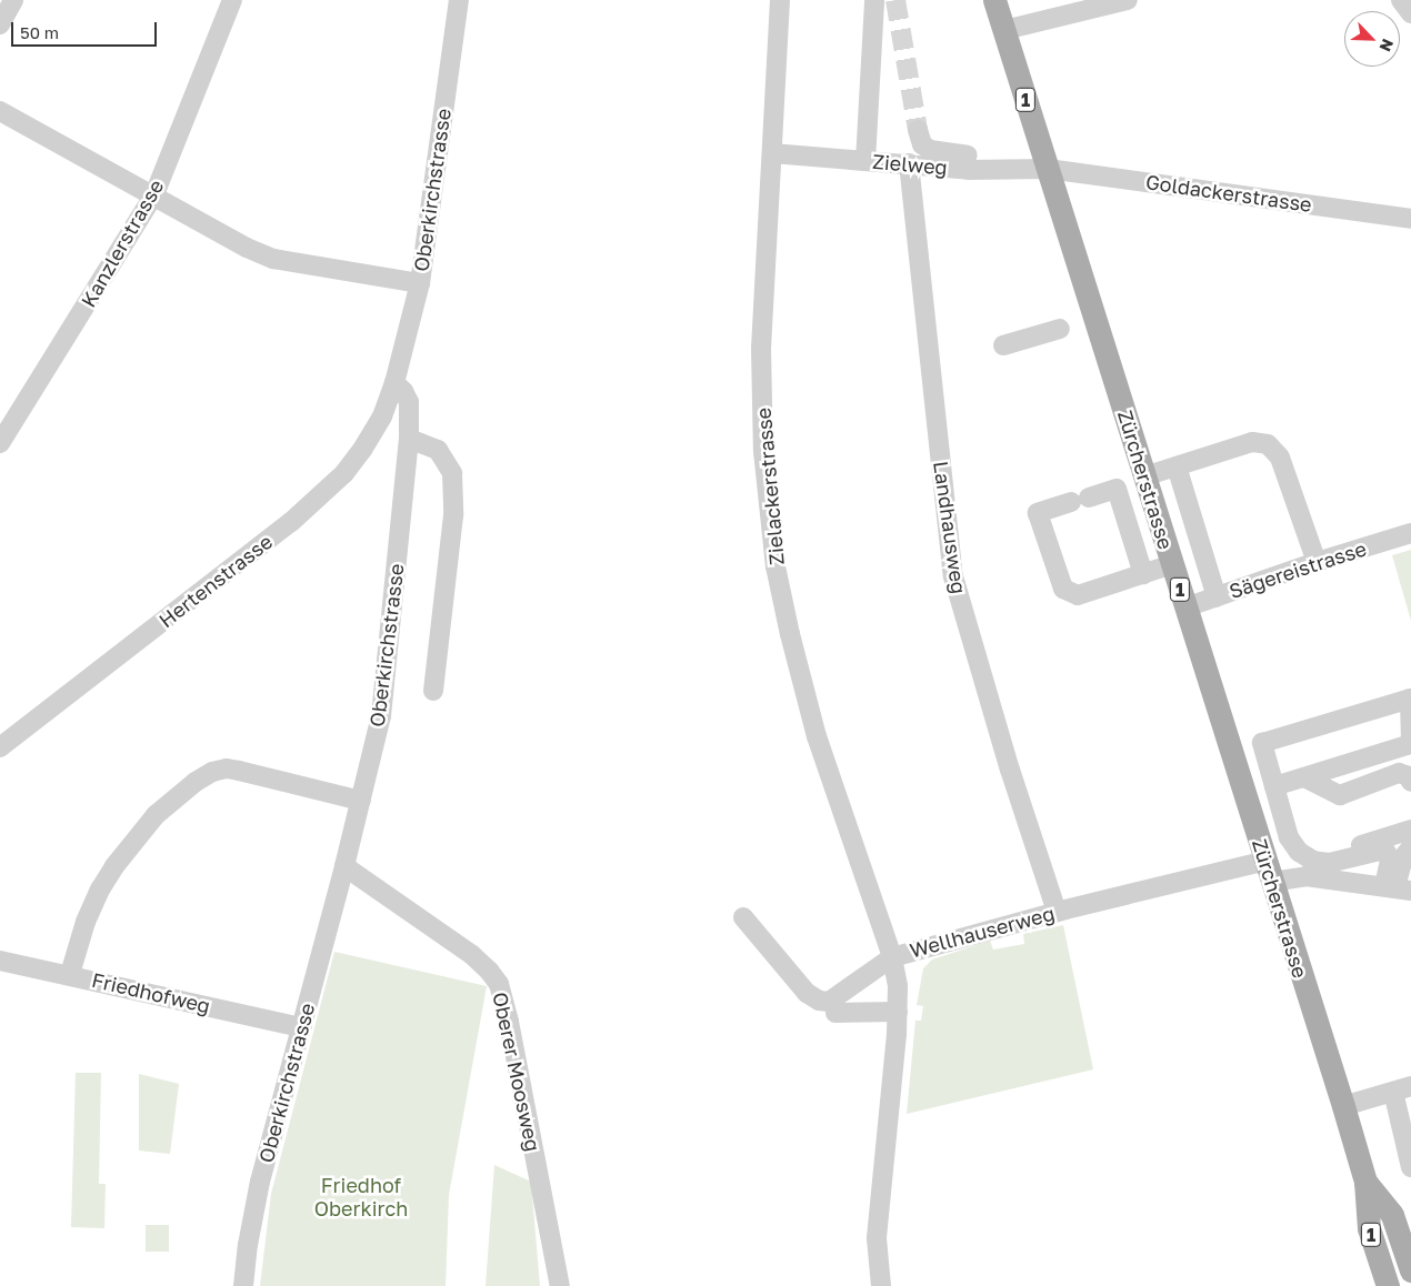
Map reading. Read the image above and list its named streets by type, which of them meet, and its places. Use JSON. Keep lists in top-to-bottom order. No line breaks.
{"streets":{"main road":["1","Zürcherstrasse"],"street":["Zielweg","Oberkirchstrasse","Goldackerstrasse","Kanzlerstrasse","Zielackerstrasse","Landhausweg","Sägereistrasse","Hertenstrasse","Wellhauserweg","Friedhofweg","Oberer Moosweg"]},"crossings":[["Zielweg","Goldackerstrasse"],["Zielweg","Zürcherstrasse"],["Zielweg","Zielackerstrasse"],["Zielweg","Landhausweg"],["Oberkirchstrasse","Hertenstrasse"],["Oberkirchstrasse","Friedhofweg"],["Oberkirchstrasse","Oberer Moosweg"],["Goldackerstrasse","Zürcherstrasse"],["Zürcherstrasse","Sägereistrasse"],["Zürcherstrasse","Wellhauserweg"],["Zielackerstrasse","Wellhauserweg"],["Landhausweg","Wellhauserweg"]],"parks":["Friedhof Oberkirch"],"scale_bar":"50 m","north":"bottom right"}
